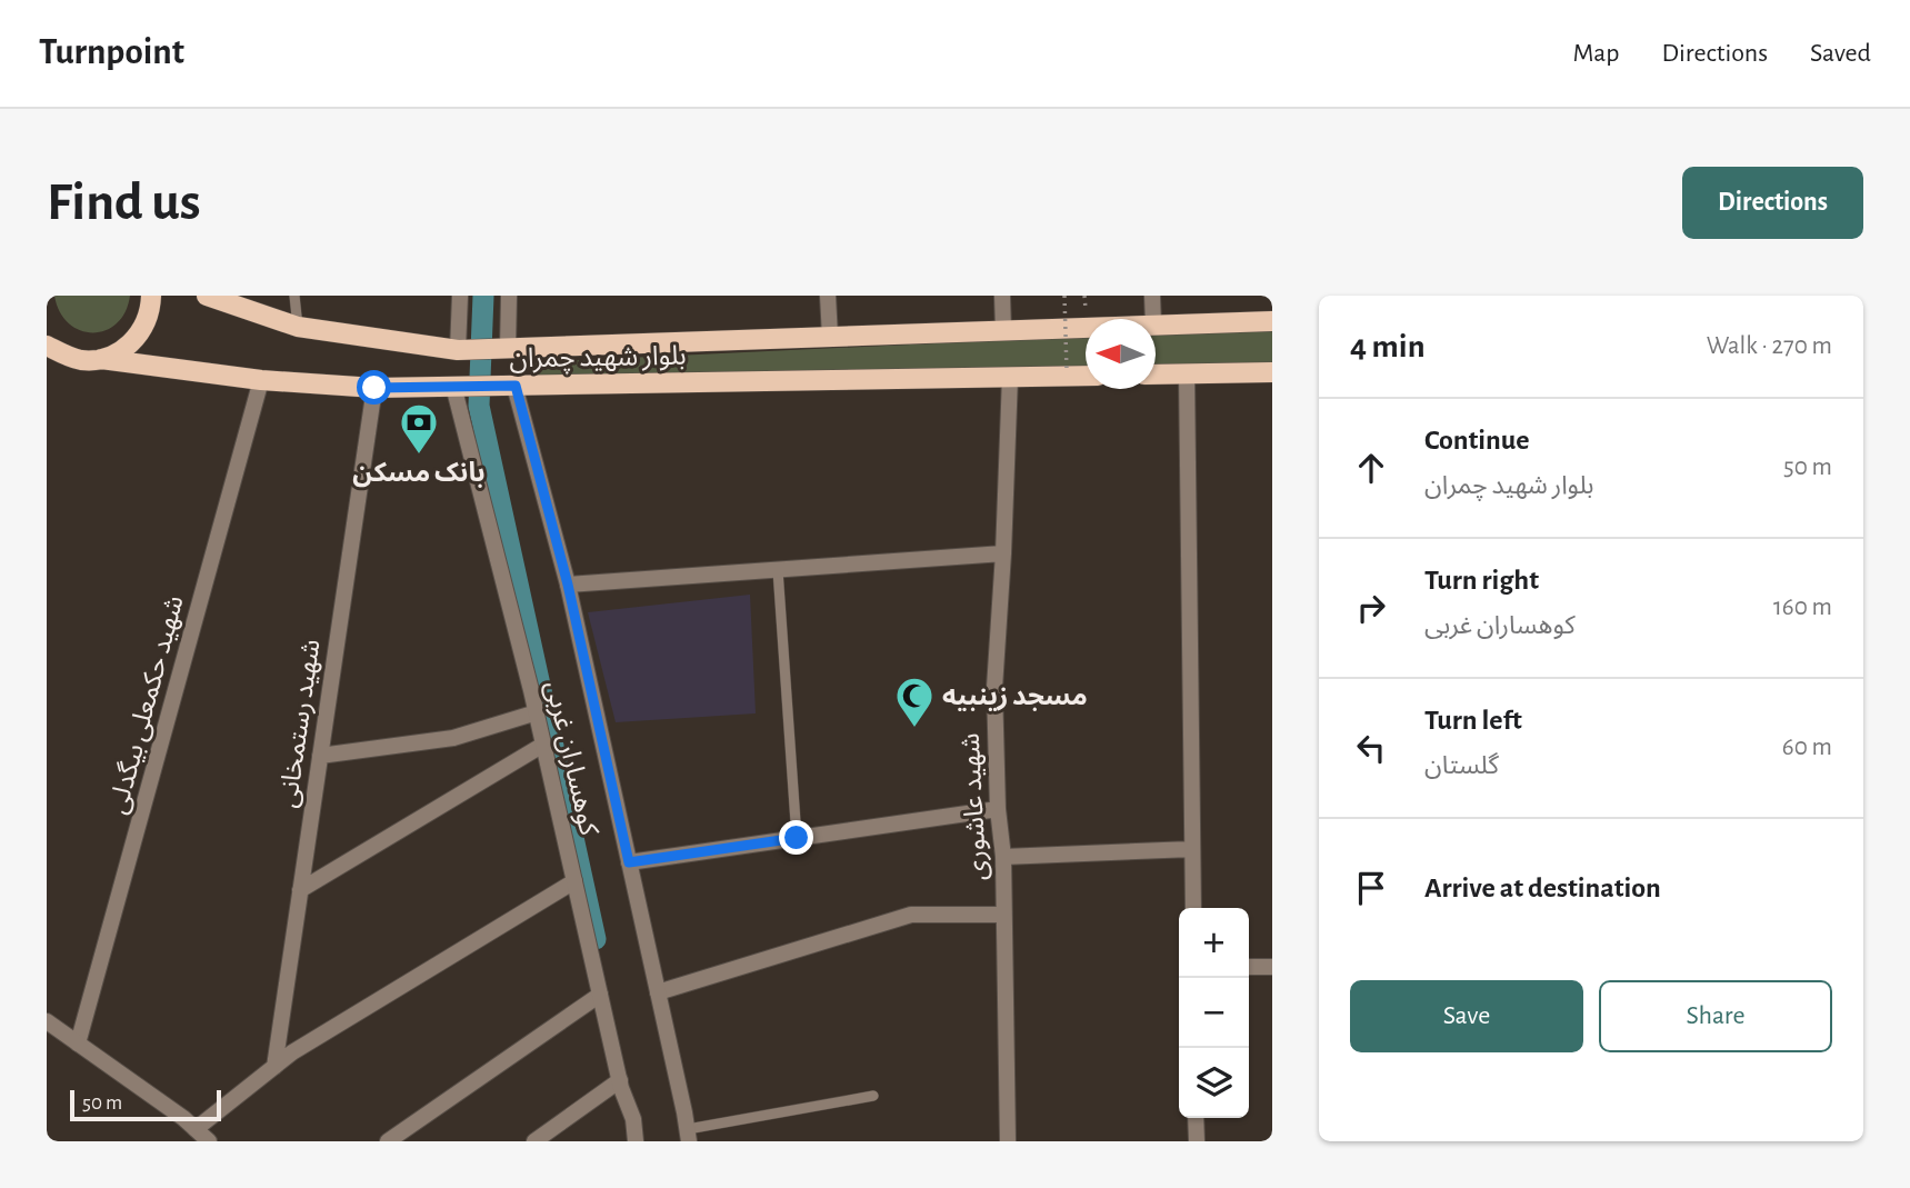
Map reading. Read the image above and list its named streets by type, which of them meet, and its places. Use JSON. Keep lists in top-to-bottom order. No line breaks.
{"streets":{"main road":["بلوار شهید چمران"],"street":["شهید حکمعلی بیگدلی","شهید رستمخانی","کوهساران غربی","شهید عاشوری"]},"crossings":[["بلوار شهید چمران","شهید حکمعلی بیگدلی"],["بلوار شهید چمران","شهید رستمخانی"],["بلوار شهید چمران","کوهساران غربی"],["بلوار شهید چمران","شهید عاشوری"]],"places":{"bank":["بانک مسکن"],"mosque":["مسجد زینبیه"]},"scale_bar":"50 m","north":"left","page":{"header":"Turnpoint","nav":["Map","Directions","Saved"],"buttons":["Directions",["Save","Share"]],"title":"Find us","heading":["4 min","Walk · 270 m"],"list":[["Continue","بلوار شهید چمران","50 m"],["Turn right","کوهساران غربی","160 m"],["Turn left","گلستان","60 m"],"Arrive at destination"],"map_buttons":["+","−"],"scale":"50 m"}}
